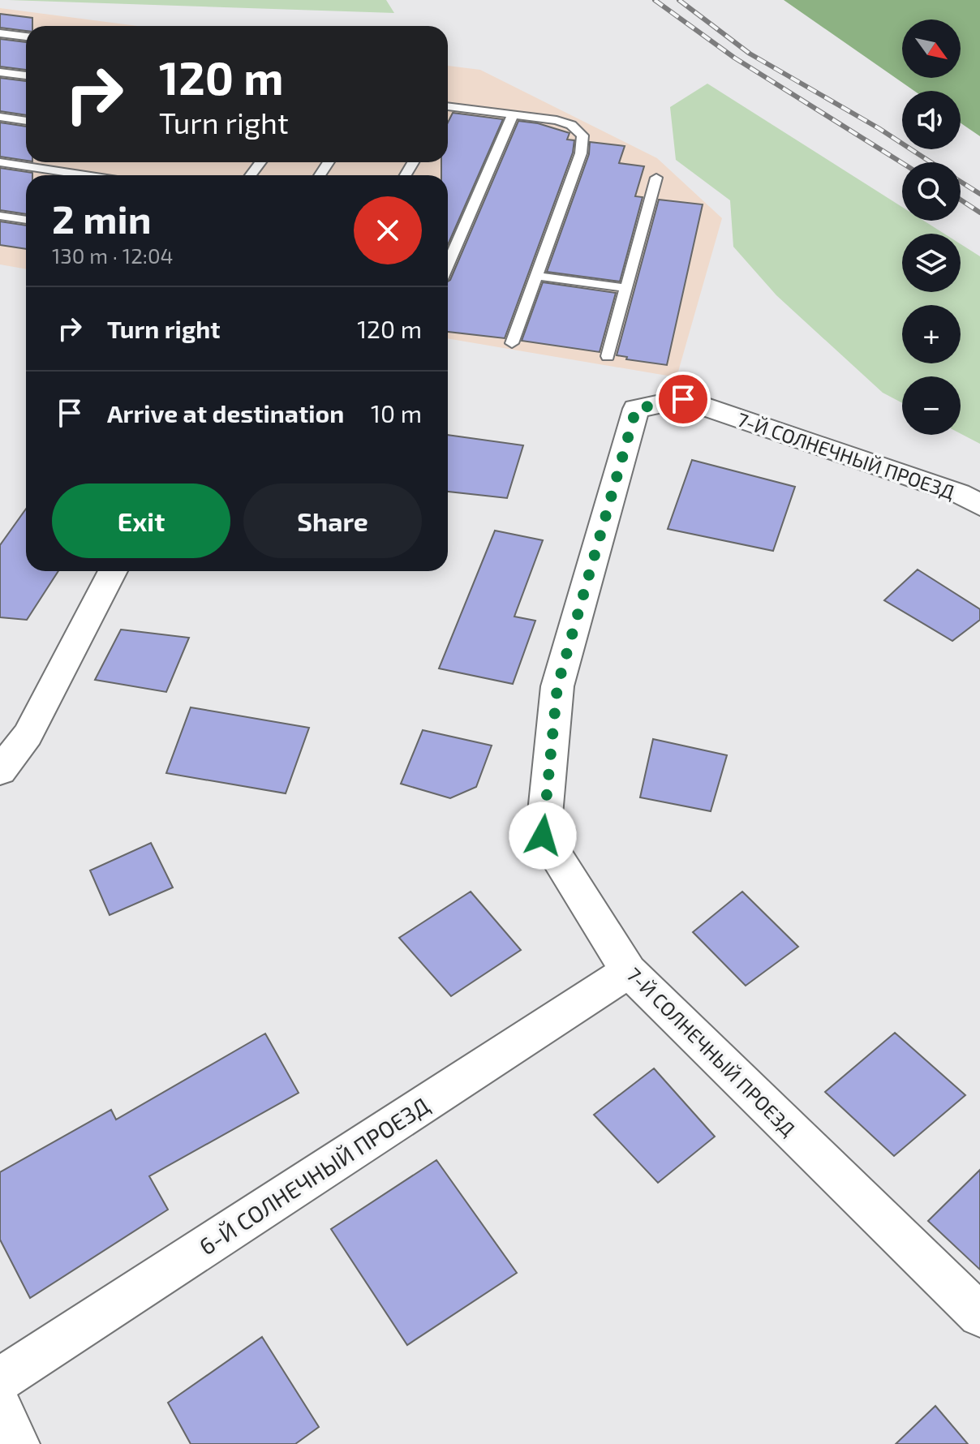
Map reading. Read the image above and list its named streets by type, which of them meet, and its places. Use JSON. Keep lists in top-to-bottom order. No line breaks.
{"streets":{"street":["7-Й СОЛНЕЧНЫЙ ПРОЕЗД","6-Й СОЛНЕЧНЫЙ ПРОЕЗД"]},"crossings":[["7-Й СОЛНЕЧНЫЙ ПРОЕЗД","6-Й СОЛНЕЧНЫЙ ПРОЕЗД"]],"north":"bottom right","page":{"map_buttons":["+","−"],"turn":["120 m","Turn right"],"heading":["2 min","130 m · 12:04"],"list":[{"name":"Turn right","value":"120 m"},{"name":"Arrive at destination","value":"10 m"}],"buttons":["Exit","Share"]}}
